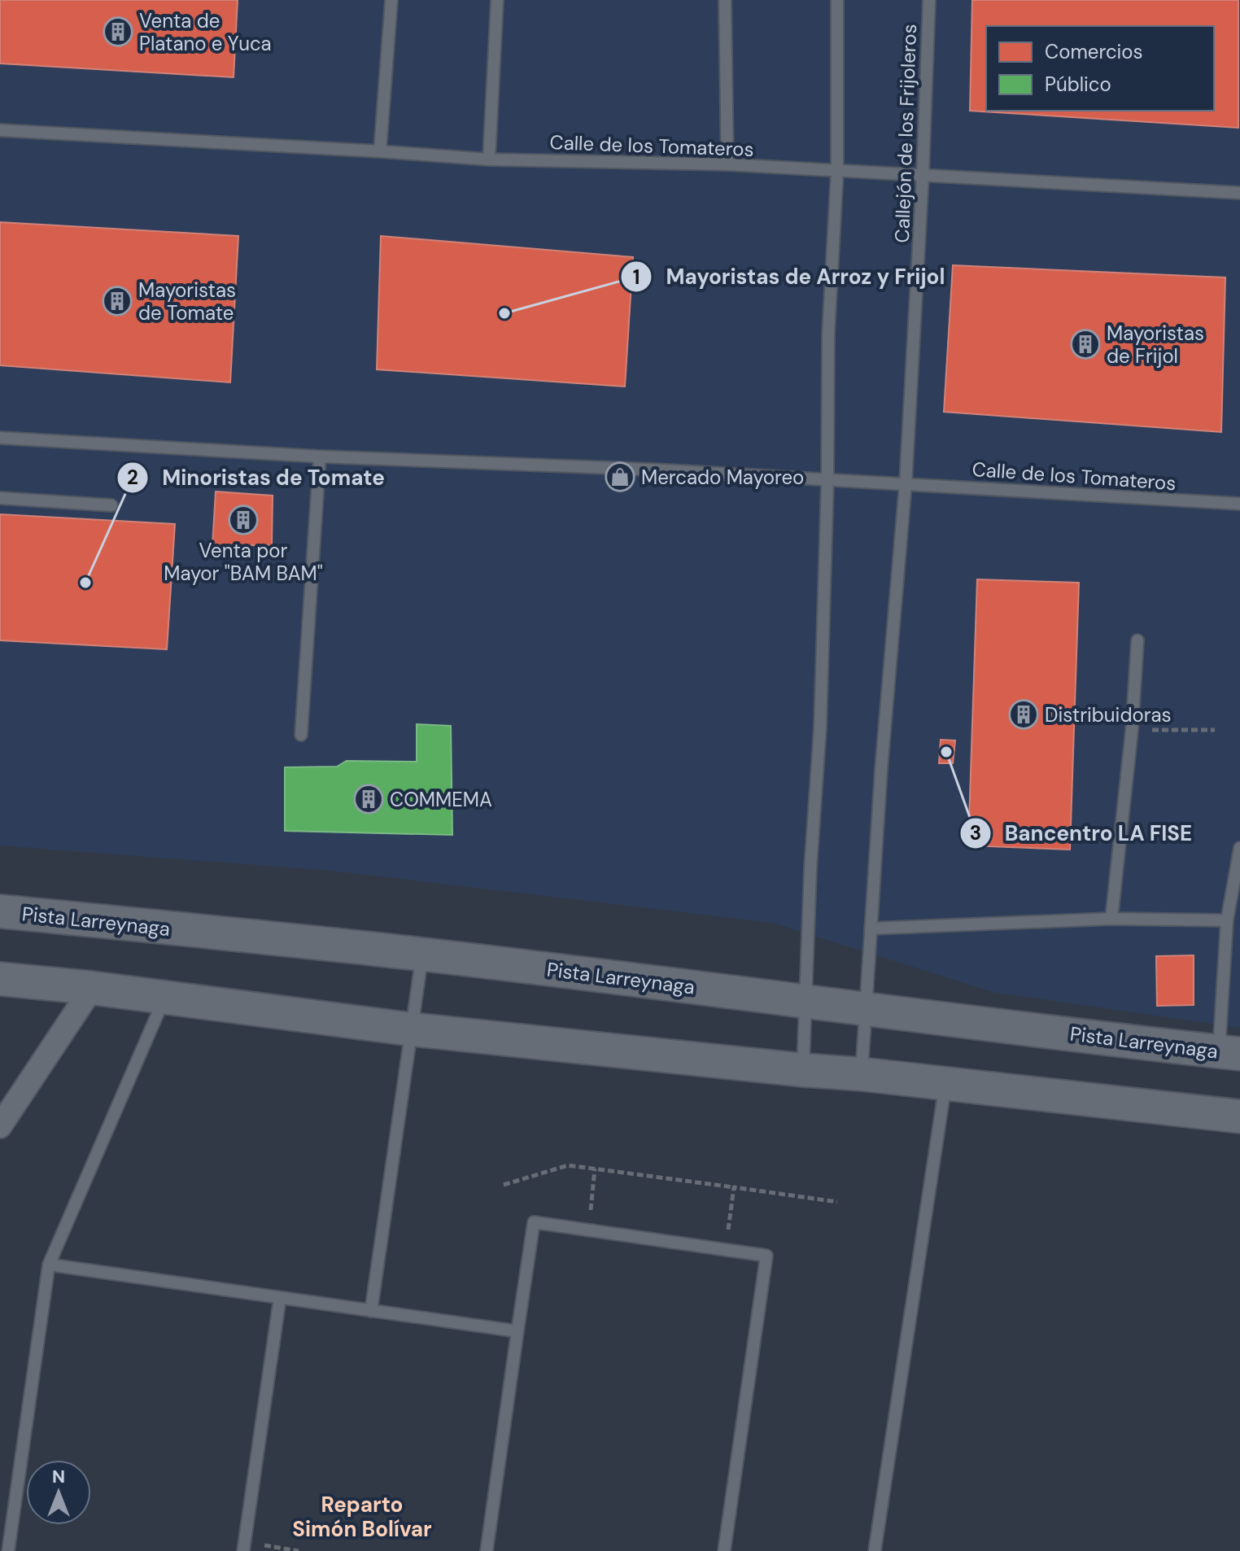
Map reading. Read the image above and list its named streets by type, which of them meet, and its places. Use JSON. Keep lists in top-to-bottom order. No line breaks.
{"streets":{"main road":["Pista Larreynaga"],"lane":["Callejón de los Frijoleros","Calle de los Tomateros"]},"crossings":[["Callejón de los Frijoleros","Calle de los Tomateros"],["Callejón de los Frijoleros","Pista Larreynaga"]],"districts":["Reparto Simón Bolívar"],"places":{"building":["Venta de Platano e Yuca","Mayoristas de Tomate","Mayoristas de Frijol","Venta por Mayor \"BAM BAM\"","Distribuidoras","COMMEMA"],"other":["Mayoristas de Arroz y Frijol","Minoristas de Tomate","Bancentro LA FISE"],"shop":["Mercado Mayoreo"]},"legend":["Comercios","Público"],"north":"top"}
